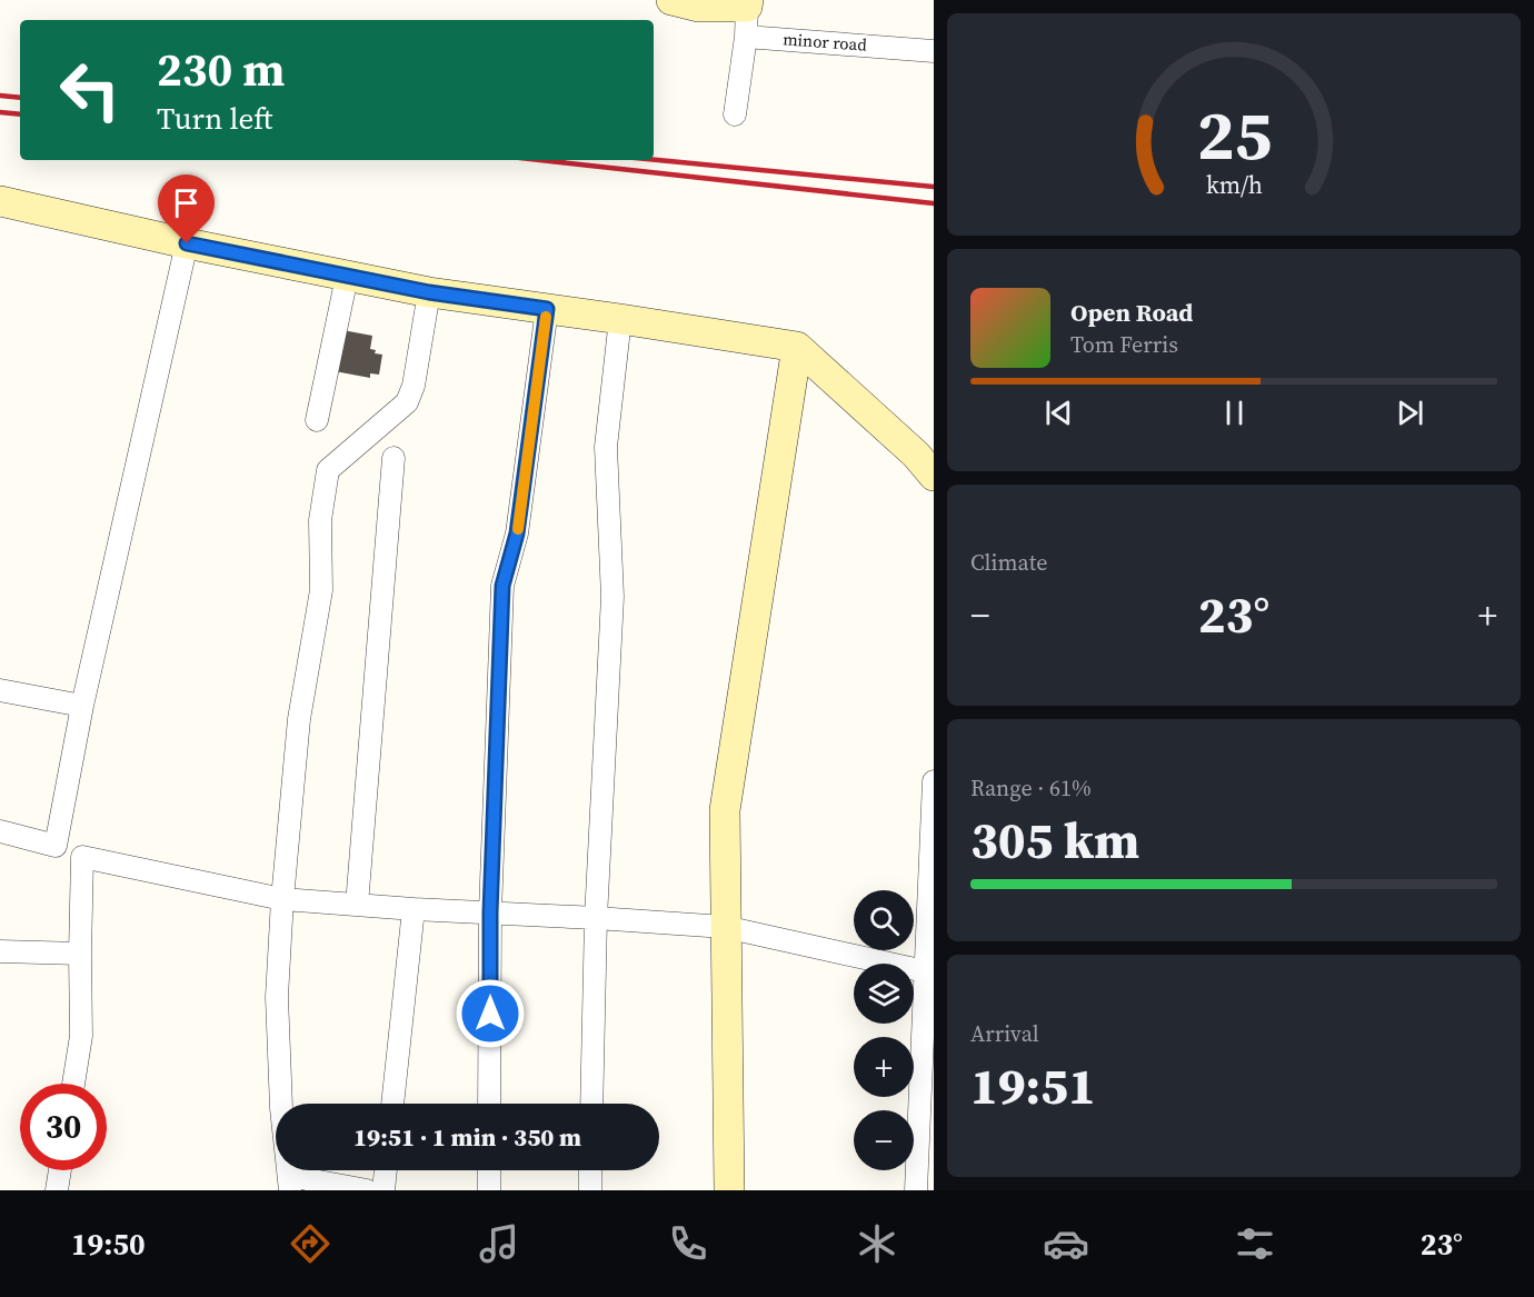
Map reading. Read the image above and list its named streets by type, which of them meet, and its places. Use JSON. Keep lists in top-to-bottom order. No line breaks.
{"streets":{"street":["minor road"]},"page":{"turn":["230 m","Turn left"],"song":["Open Road","Tom Ferris"],"tile":["Climate",["Range · 61%","305 km"],["Arrival","19:51"]],"heat":["−","23°","+"],"map_buttons":["+","−"],"limit":"30","trip":"19:51 · 1 min · 350 m","tabs":["19:50","23°"],"gauge":["25","km/h"]}}
